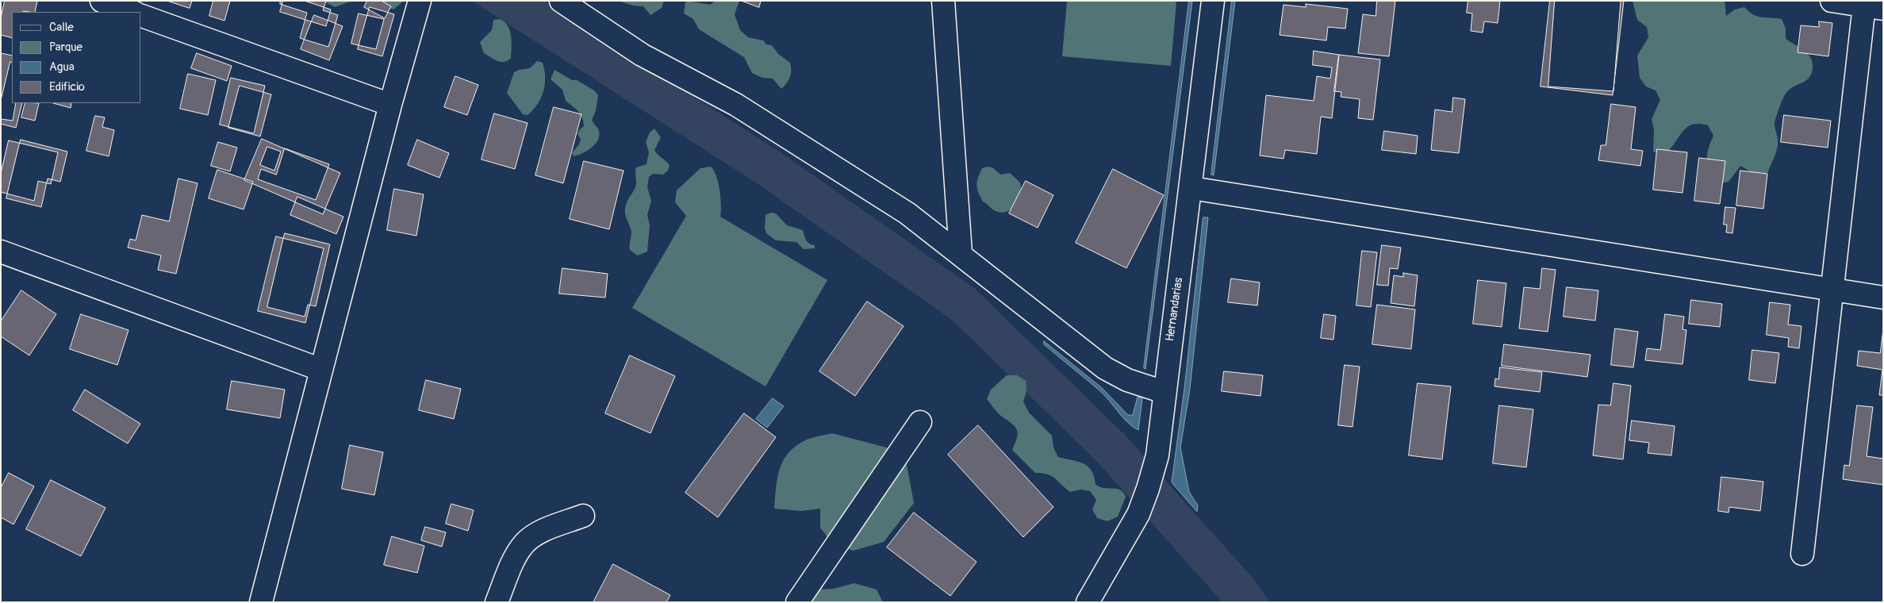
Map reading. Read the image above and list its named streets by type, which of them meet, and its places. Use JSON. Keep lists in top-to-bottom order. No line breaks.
{"streets":{"street":["Hernandarias"]},"legend":["Calle","Parque","Agua","Edificio"]}
